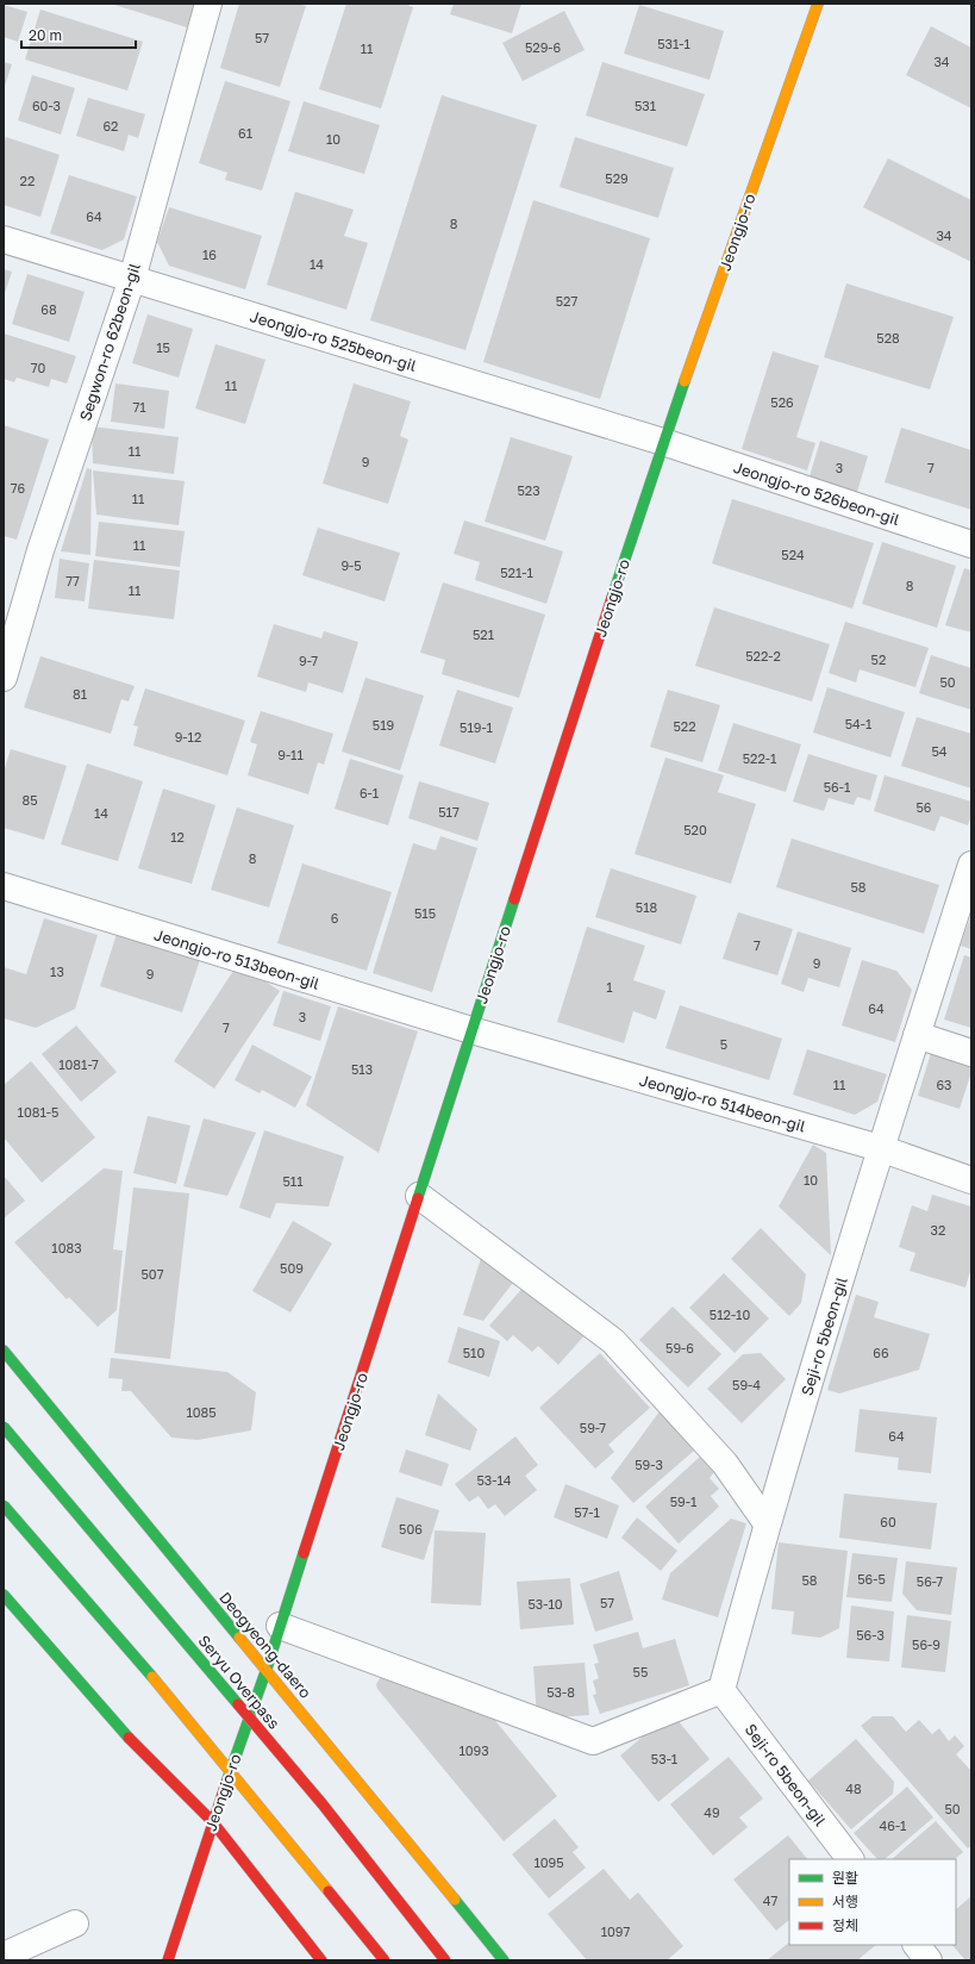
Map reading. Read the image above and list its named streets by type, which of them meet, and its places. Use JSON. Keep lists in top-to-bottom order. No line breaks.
{"streets":{"main road":["Jeongjo-ro","Deogyeong-daero","Seryu Overpass"],"street":["Jeongjo-ro 525beon-gil","Segwon-ro 62beon-gil","Jeongjo-ro 526beon-gil","Jeongjo-ro 513beon-gil","Jeongjo-ro 514beon-gil","Seji-ro 5beon-gil"]},"crossings":[["Jeongjo-ro","Jeongjo-ro 525beon-gil"],["Jeongjo-ro","Jeongjo-ro 526beon-gil"],["Jeongjo-ro","Jeongjo-ro 513beon-gil"],["Jeongjo-ro","Jeongjo-ro 514beon-gil"],["Jeongjo-ro","Deogyeong-daero"],["Jeongjo-ro 525beon-gil","Segwon-ro 62beon-gil"],["Jeongjo-ro 525beon-gil","Jeongjo-ro 526beon-gil"],["Jeongjo-ro 513beon-gil","Jeongjo-ro 514beon-gil"],["Jeongjo-ro 514beon-gil","Seji-ro 5beon-gil"]],"house_numbers":["57","531-1","529-6","11","34","60-3","531","62","61","10","529","22","64","8","34","16","14","527","68","528","15","70","11","526","71","11","9","3","7","76","523","11","11","524","9-5","521-1","77","8","11","521","522-2","52","9-7","50","81","54-1","519","522","519-1","9-12","54","9-11","522-1","56-1","6-1","85","56","517","14","520","12","8","58","518","515","6","7","9","13","9","1","64","3","7","5","1081-7","513","11","63","1081-5","10","511","32","1083","509","507","512-10","59-6","510","66","59-4","1085","59-7","64","59-3","53-14","59-1","57-1","60","506","56-5","58","56-7","57","53-10","56-3","56-9","55","53-8","1093","53-1","48","50","49","46-1","1095","47","1097"],"legend":["원활","서행","정체"],"scale_bar":"20 m"}
